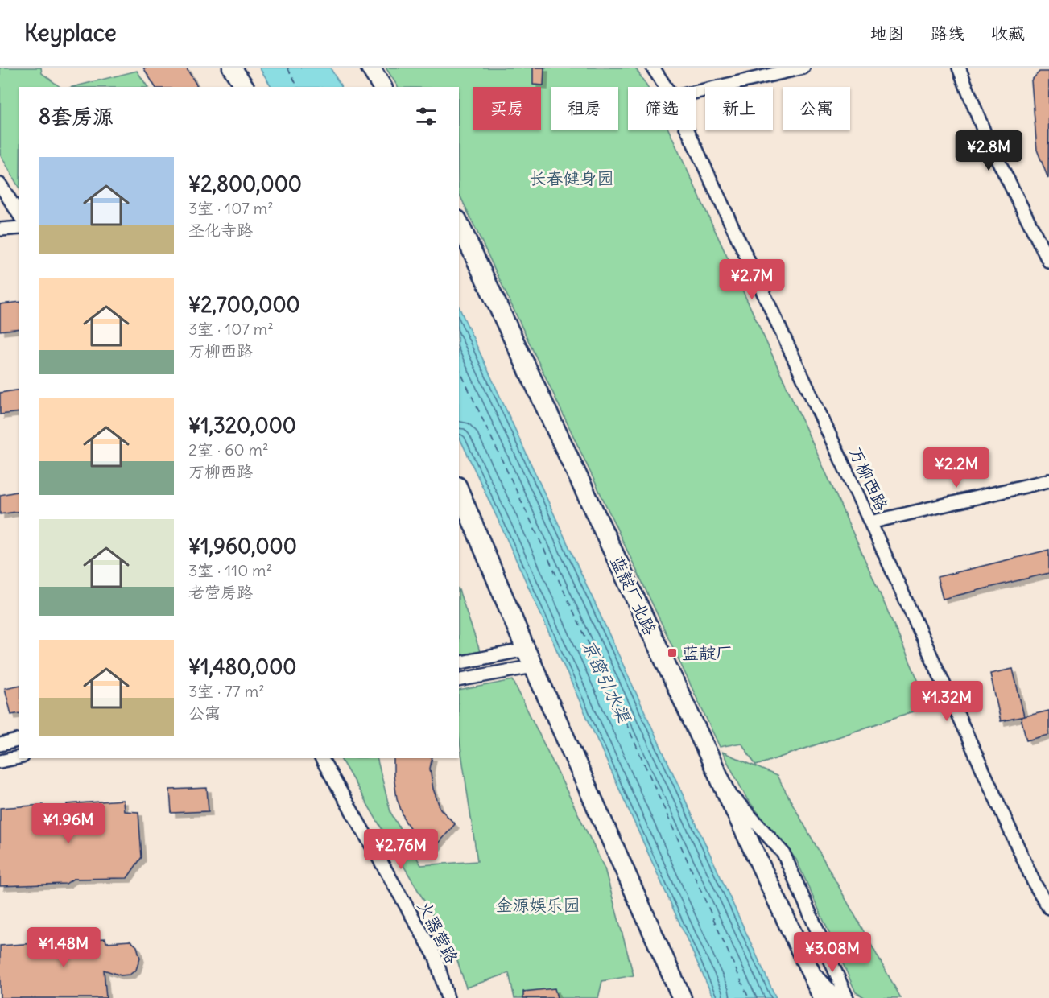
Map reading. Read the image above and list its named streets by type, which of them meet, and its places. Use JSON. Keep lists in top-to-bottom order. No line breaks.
{"streets":{"highway":["蓝靛厂北路"],"street":["万柳西路","火器营路"]},"water":["京密引水渠"],"parks":["长春健身园","金源娱乐园"],"places":{"transit":["蓝靛厂"]},"page":{"header":"Keyplace","nav":["地图","路线","收藏"],"chip":["买房","租房","筛选","新上","公寓"],"heading":"8套房源","price":["¥2.8M","¥2.7M","¥2.2M","¥1.32M","¥1.96M","¥2.76M","¥1.48M","¥3.08M"],"list":[{"name":"¥2,800,000","note":"3室 · 107 m² · 圣化寺路"},{"name":"¥2,700,000","note":"3室 · 107 m² · 万柳西路"},{"name":"¥1,320,000","note":"2室 · 60 m² · 万柳西路"},{"name":"¥1,960,000","note":"3室 · 110 m² · 老营房路"},{"name":"¥1,480,000","note":"3室 · 77 m² · 公寓"}]}}
